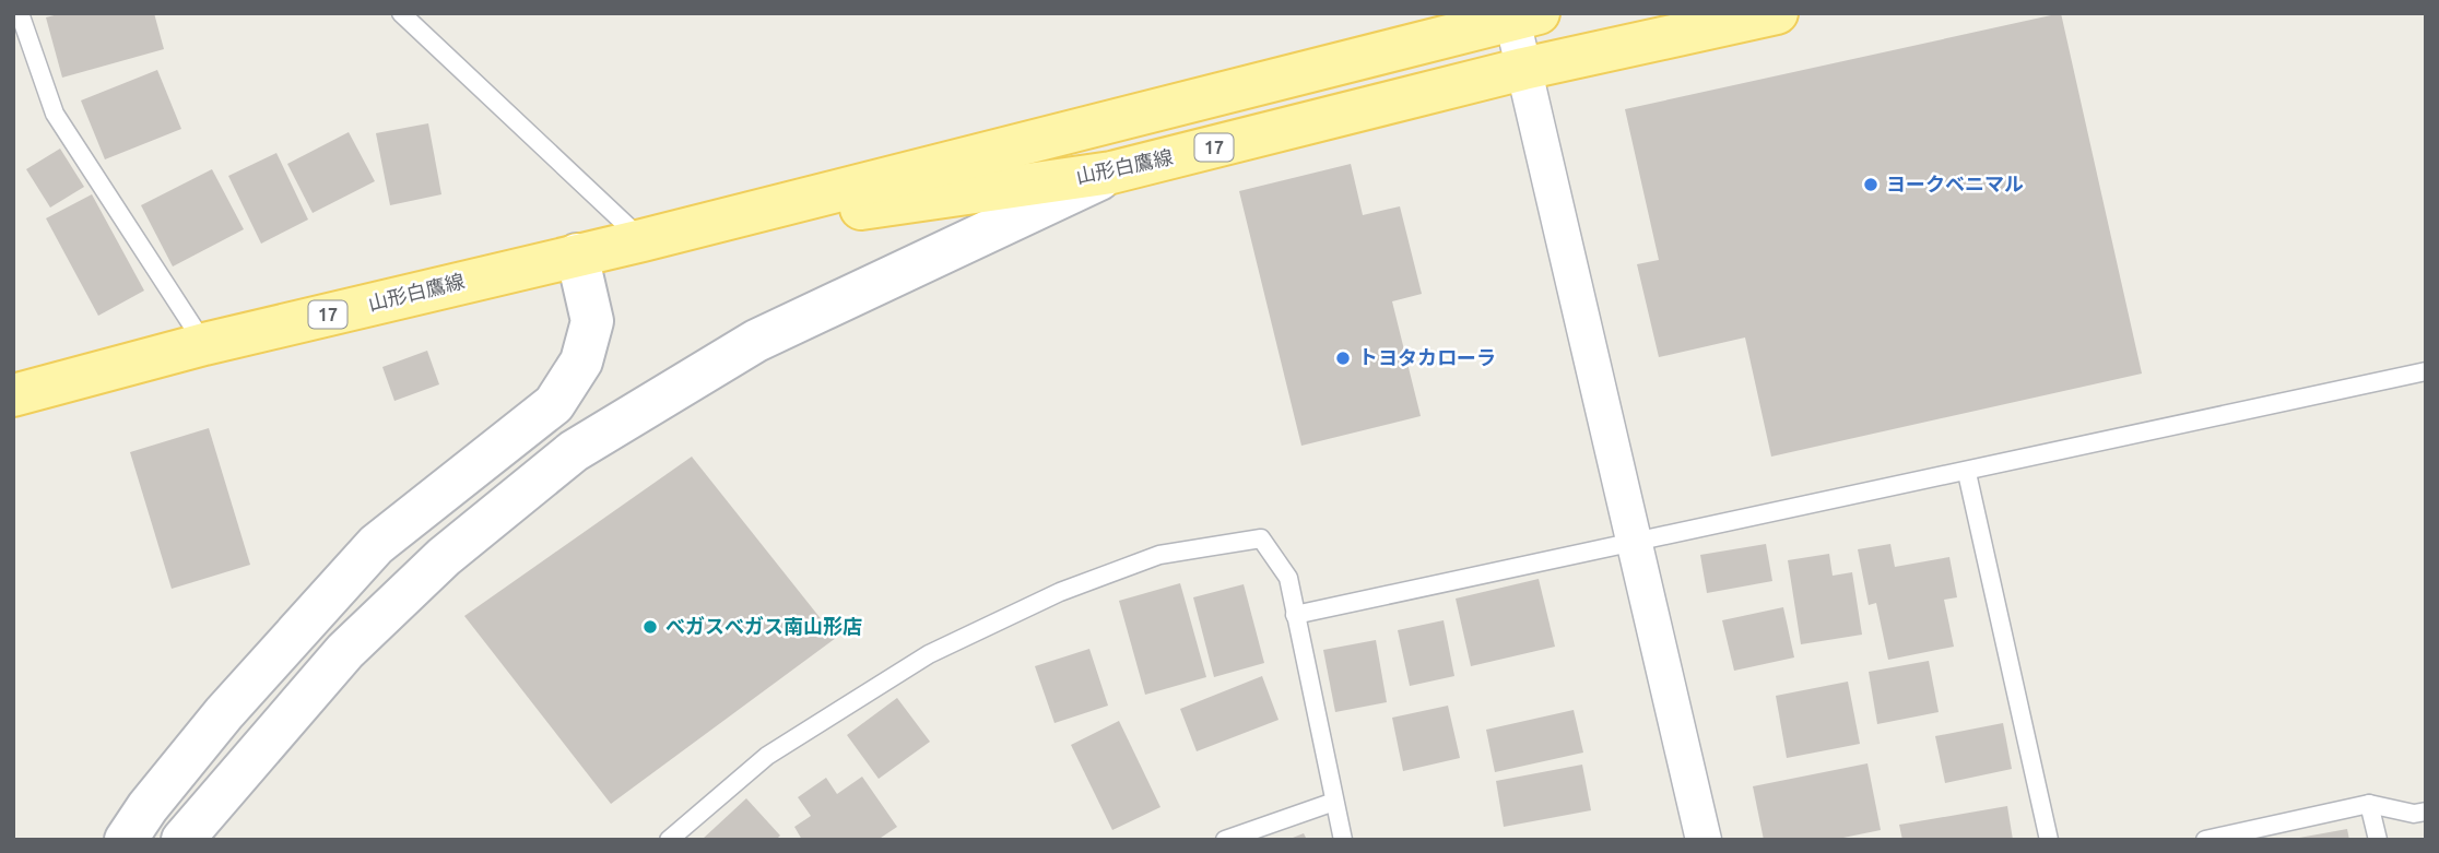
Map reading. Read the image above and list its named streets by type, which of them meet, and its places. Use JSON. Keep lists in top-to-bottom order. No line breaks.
{"streets":{"main road":["17","山形白鷹線"]},"places":["ヨークベニマル","トヨタカローラ","べガスべガス南山形店"]}
